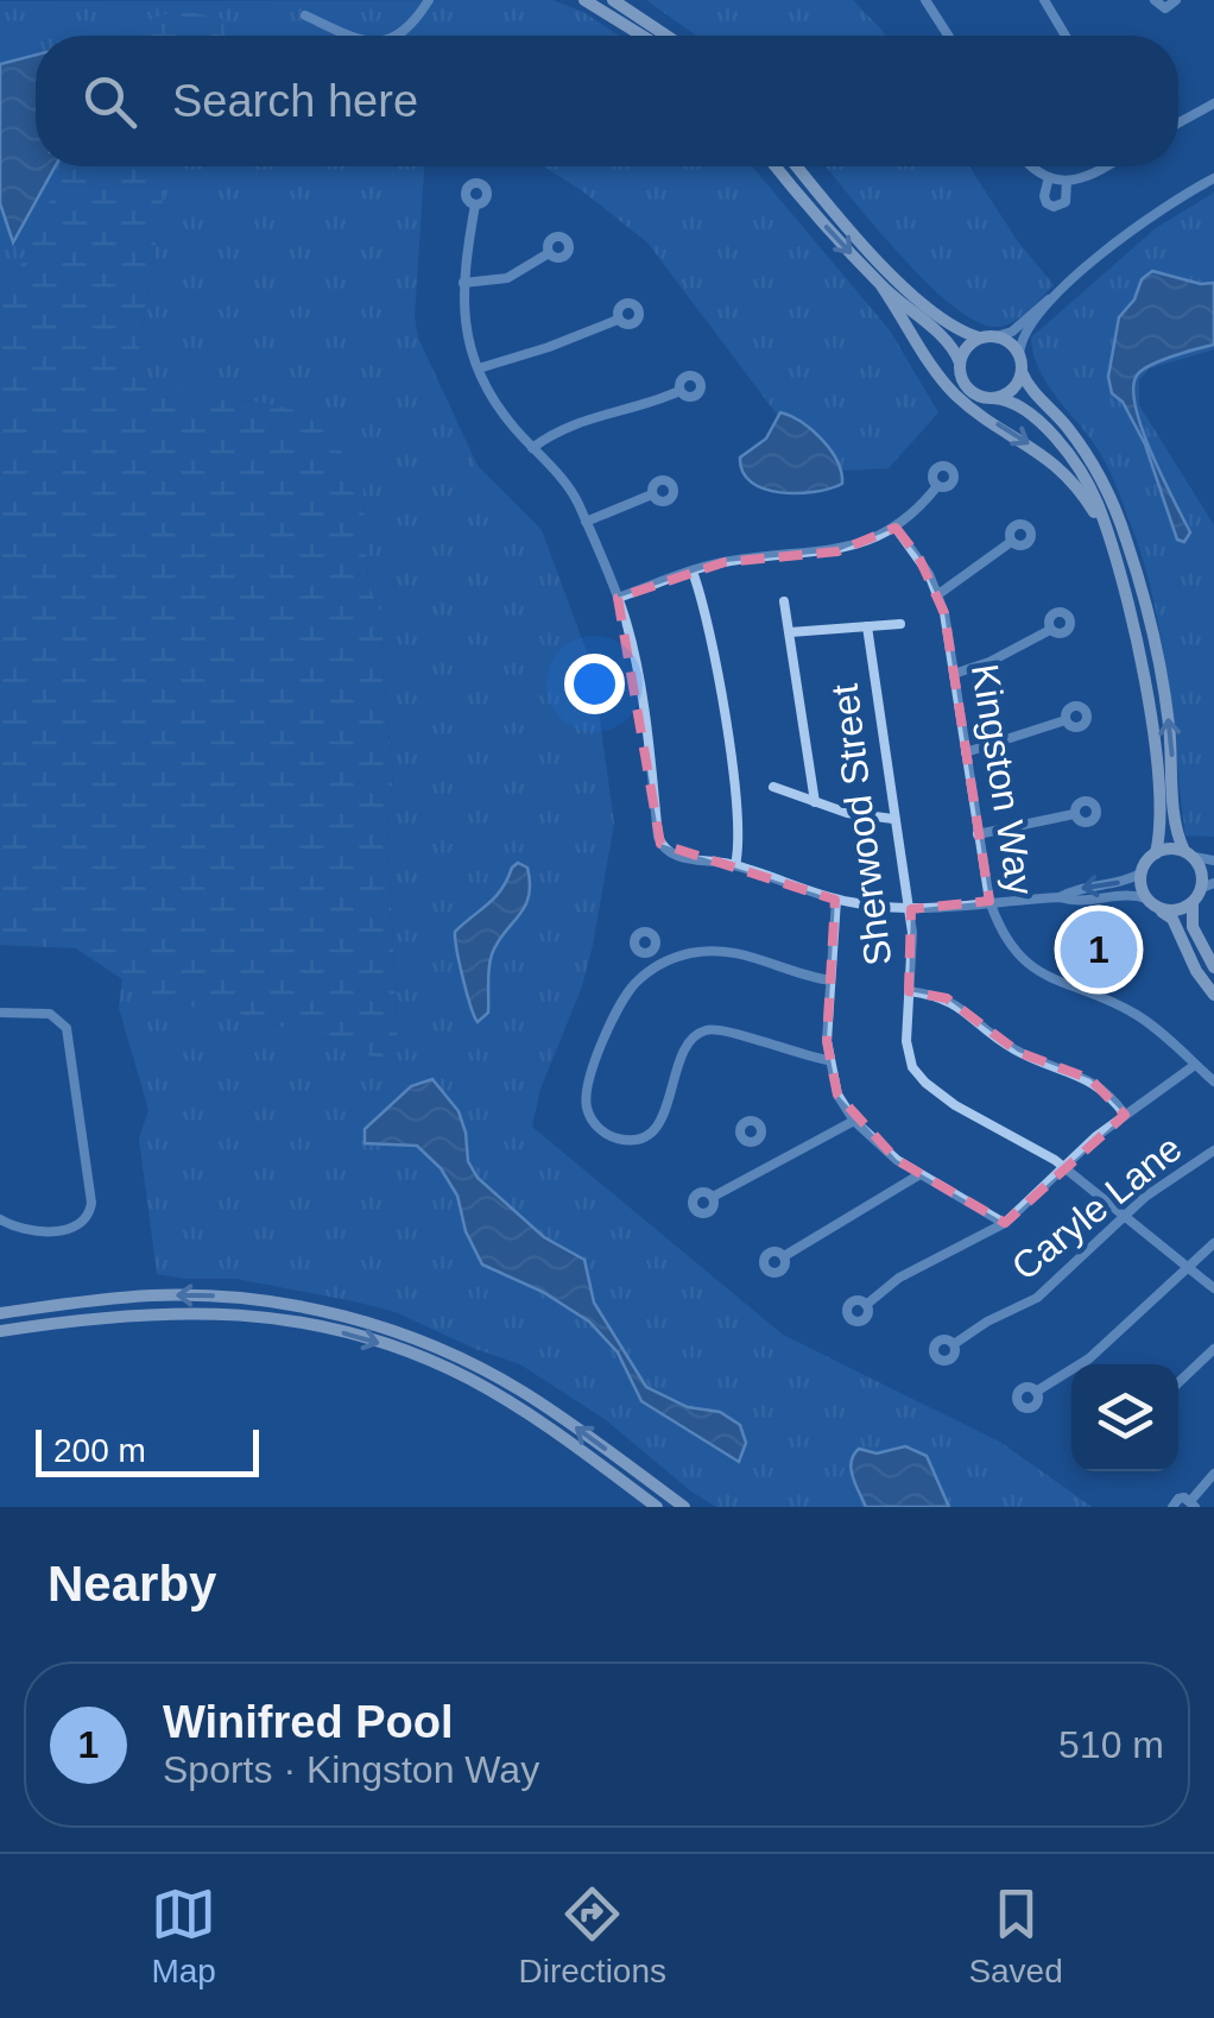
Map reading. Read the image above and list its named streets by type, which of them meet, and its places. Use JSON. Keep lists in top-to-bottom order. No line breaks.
{"streets":{"street":["Kingston Way","Sherwood Street","Caryle Lane"]},"crossings":[["Sherwood Street","Caryle Lane"]],"scale_bar":"200 m","page":{"search":"Search here","pins":"1","scale":"200 m","heading":"Nearby","list":[{"mark":"1","name":"Winifred Pool","note":"Sports · Kingston Way","value":"510 m"}],"nav":["Map","Directions","Saved"]}}
